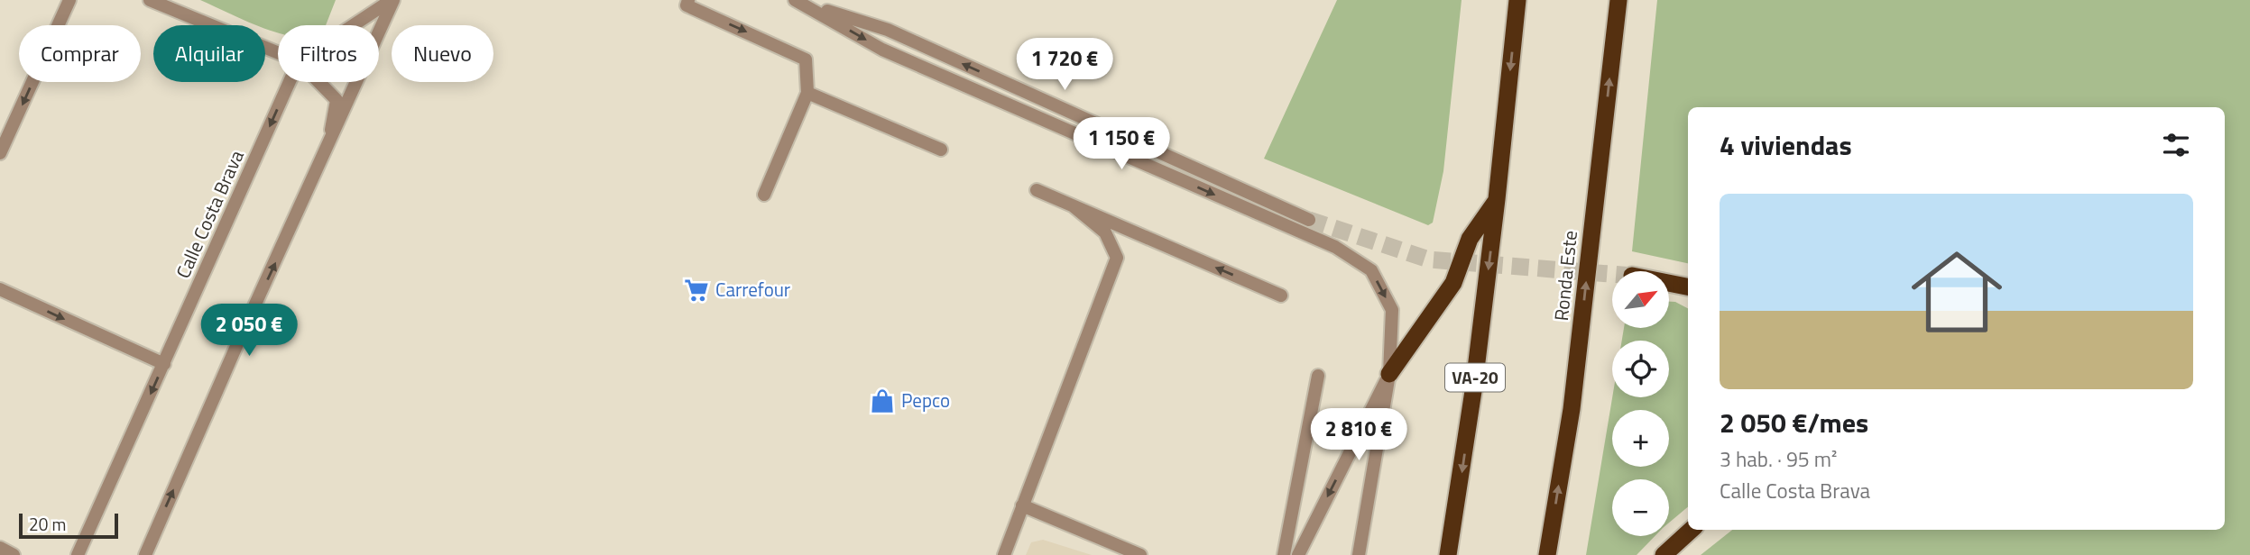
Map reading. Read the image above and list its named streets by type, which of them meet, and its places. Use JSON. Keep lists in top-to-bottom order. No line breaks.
{"streets":{"highway":["Ronda Este","VA-20"],"street":["Calle Costa Brava"]},"places":{"supermarket":["Carrefour"],"shop":["Pepco"]},"scale_bar":"20 m","north":"top right","page":{"chip":["Comprar","Alquilar","Filtros","Nuevo"],"price":["1 720 €","1 150 €","2 050 €","2 810 €"],"heading":"4 viviendas","list":[{"name":"2 050 €/mes","note":"3 hab. · 95 m² · Calle Costa Brava"}],"map_buttons":["+","−"],"scale":"20 m"}}
